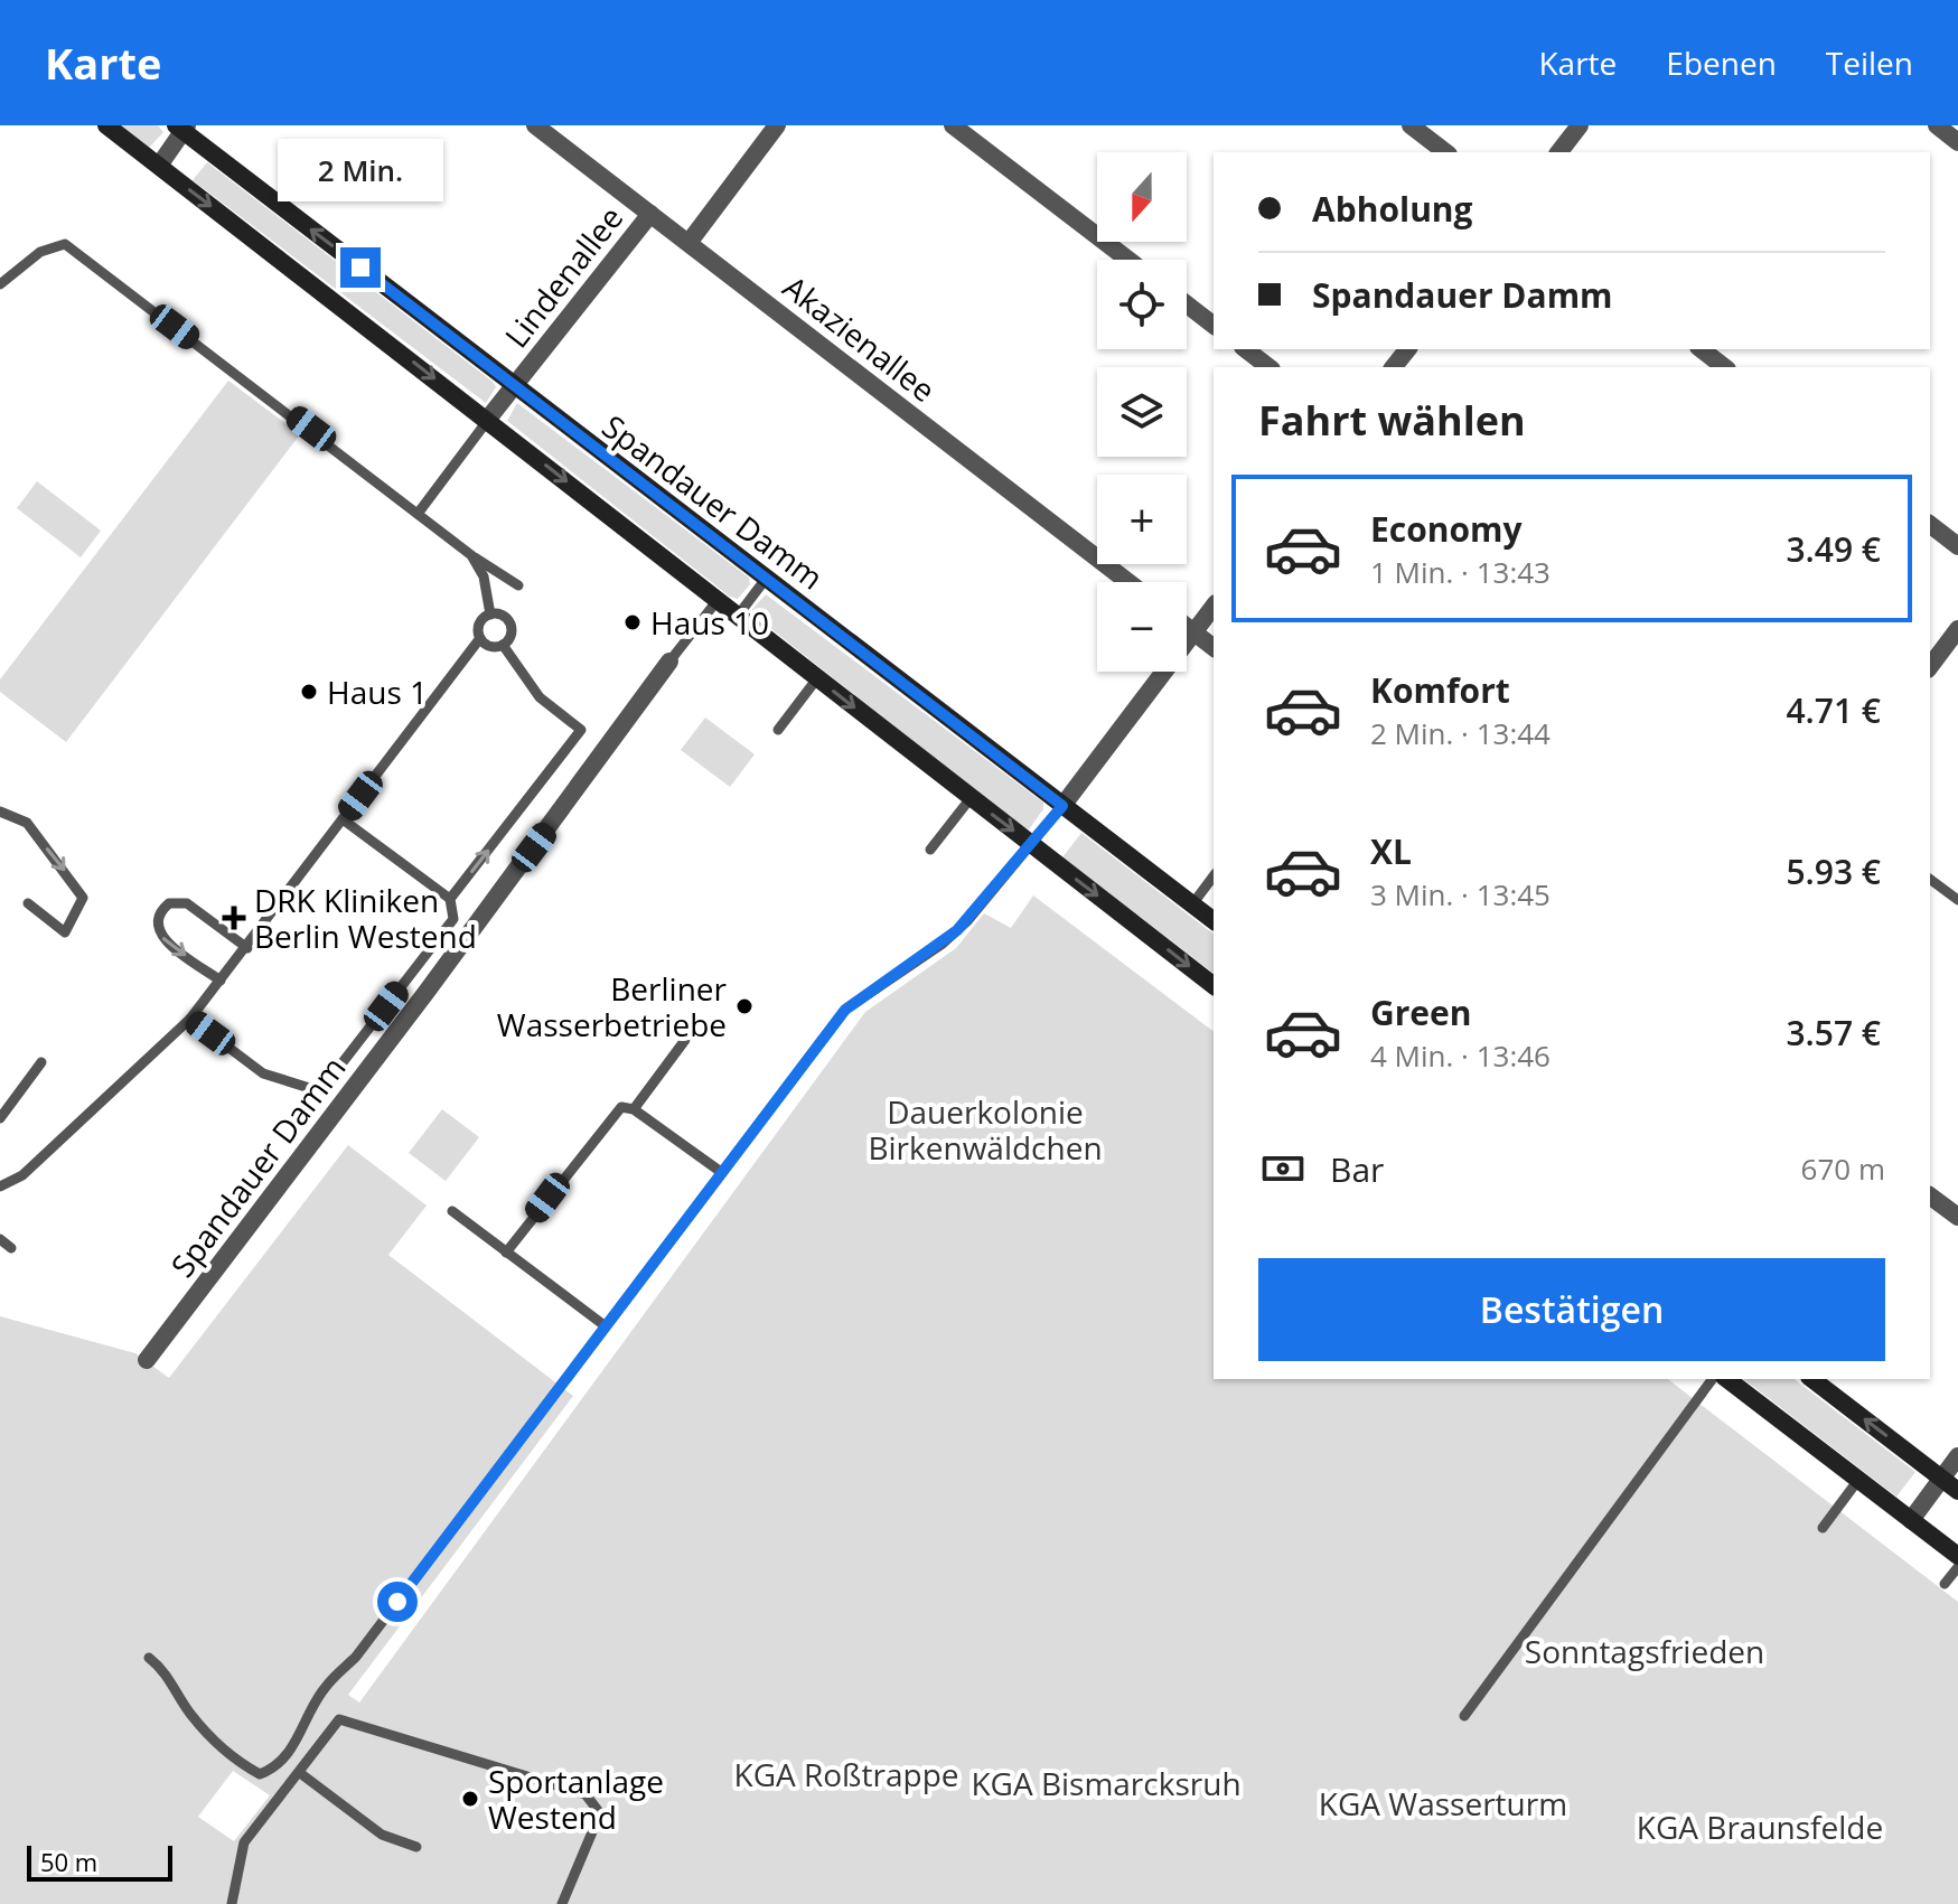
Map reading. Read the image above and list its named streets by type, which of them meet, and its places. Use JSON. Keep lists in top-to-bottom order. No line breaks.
{"streets":{"main road":["Spandauer Damm"],"street":["Lindenallee","Akazienallee"]},"crossings":[["Lindenallee","Akazienallee"],["Lindenallee","Spandauer Damm"]],"parks":["Dauerkolonie Birkenwäldchen","Sonntagsfrieden","KGA Roßtrappe","KGA Bismarcksruh","KGA Wasserturm","KGA Braunsfelde"],"places":{"other":["Haus 10","Haus 1","Berliner Wasserbetriebe","Sportanlage Westend"],"health":["DRK Kliniken Berlin Westend"]},"scale_bar":"50 m","north":"bottom","page":{"header":"Karte","nav":["Karte","Ebenen","Teilen"],"bubble":"2 Min.","map_buttons":["+","−"],"banner":["Abholung","Spandauer Damm"],"heading":"Fahrt wählen","list":[{"name":"Economy","note":"1 Min. · 13:43","value":"3.49 €"},{"name":"Komfort","note":"2 Min. · 13:44","value":"4.71 €"},{"name":"XL","note":"3 Min. · 13:45","value":"5.93 €"},{"name":"Green","note":"4 Min. · 13:46","value":"3.57 €"}],"pay":["Bar","670 m"],"buttons":"Bestätigen","scale":"50 m"}}
